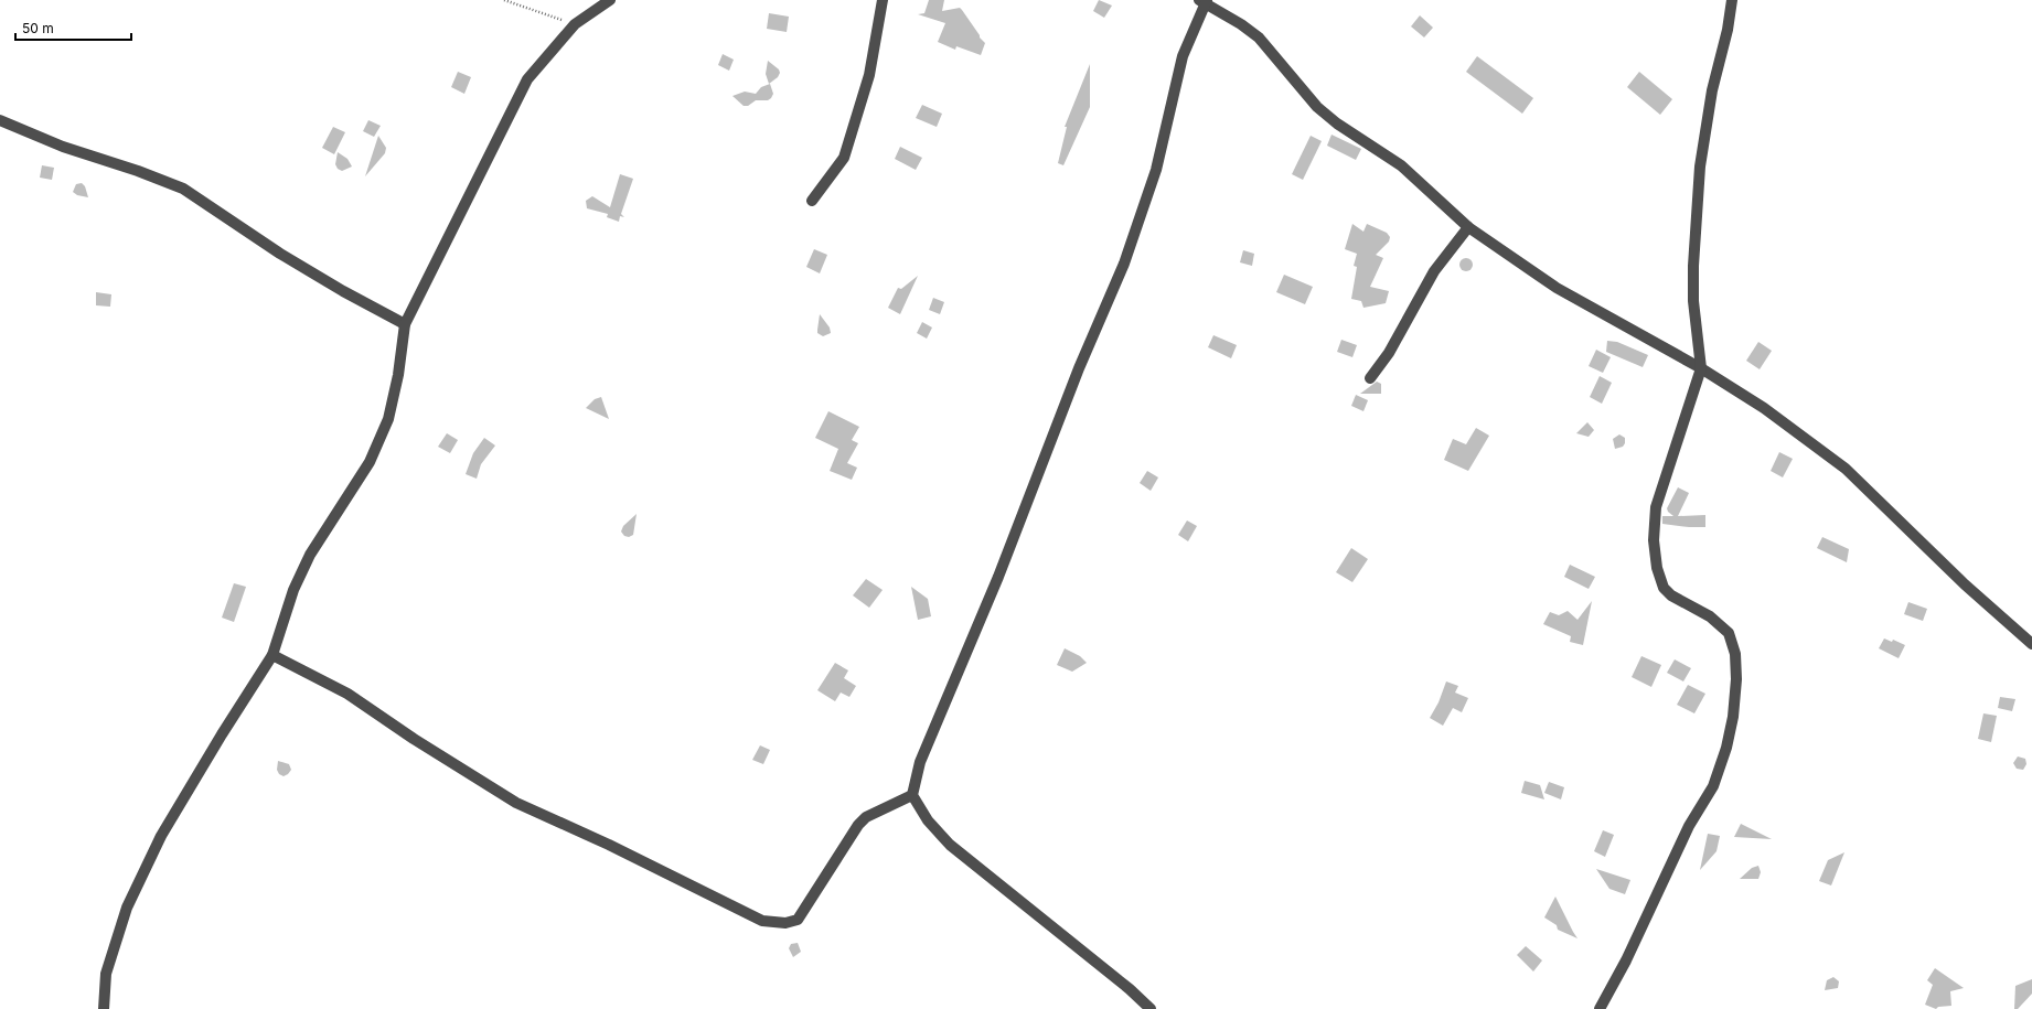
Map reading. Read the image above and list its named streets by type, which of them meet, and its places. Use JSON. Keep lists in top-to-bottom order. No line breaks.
{"scale_bar":"50 m"}
